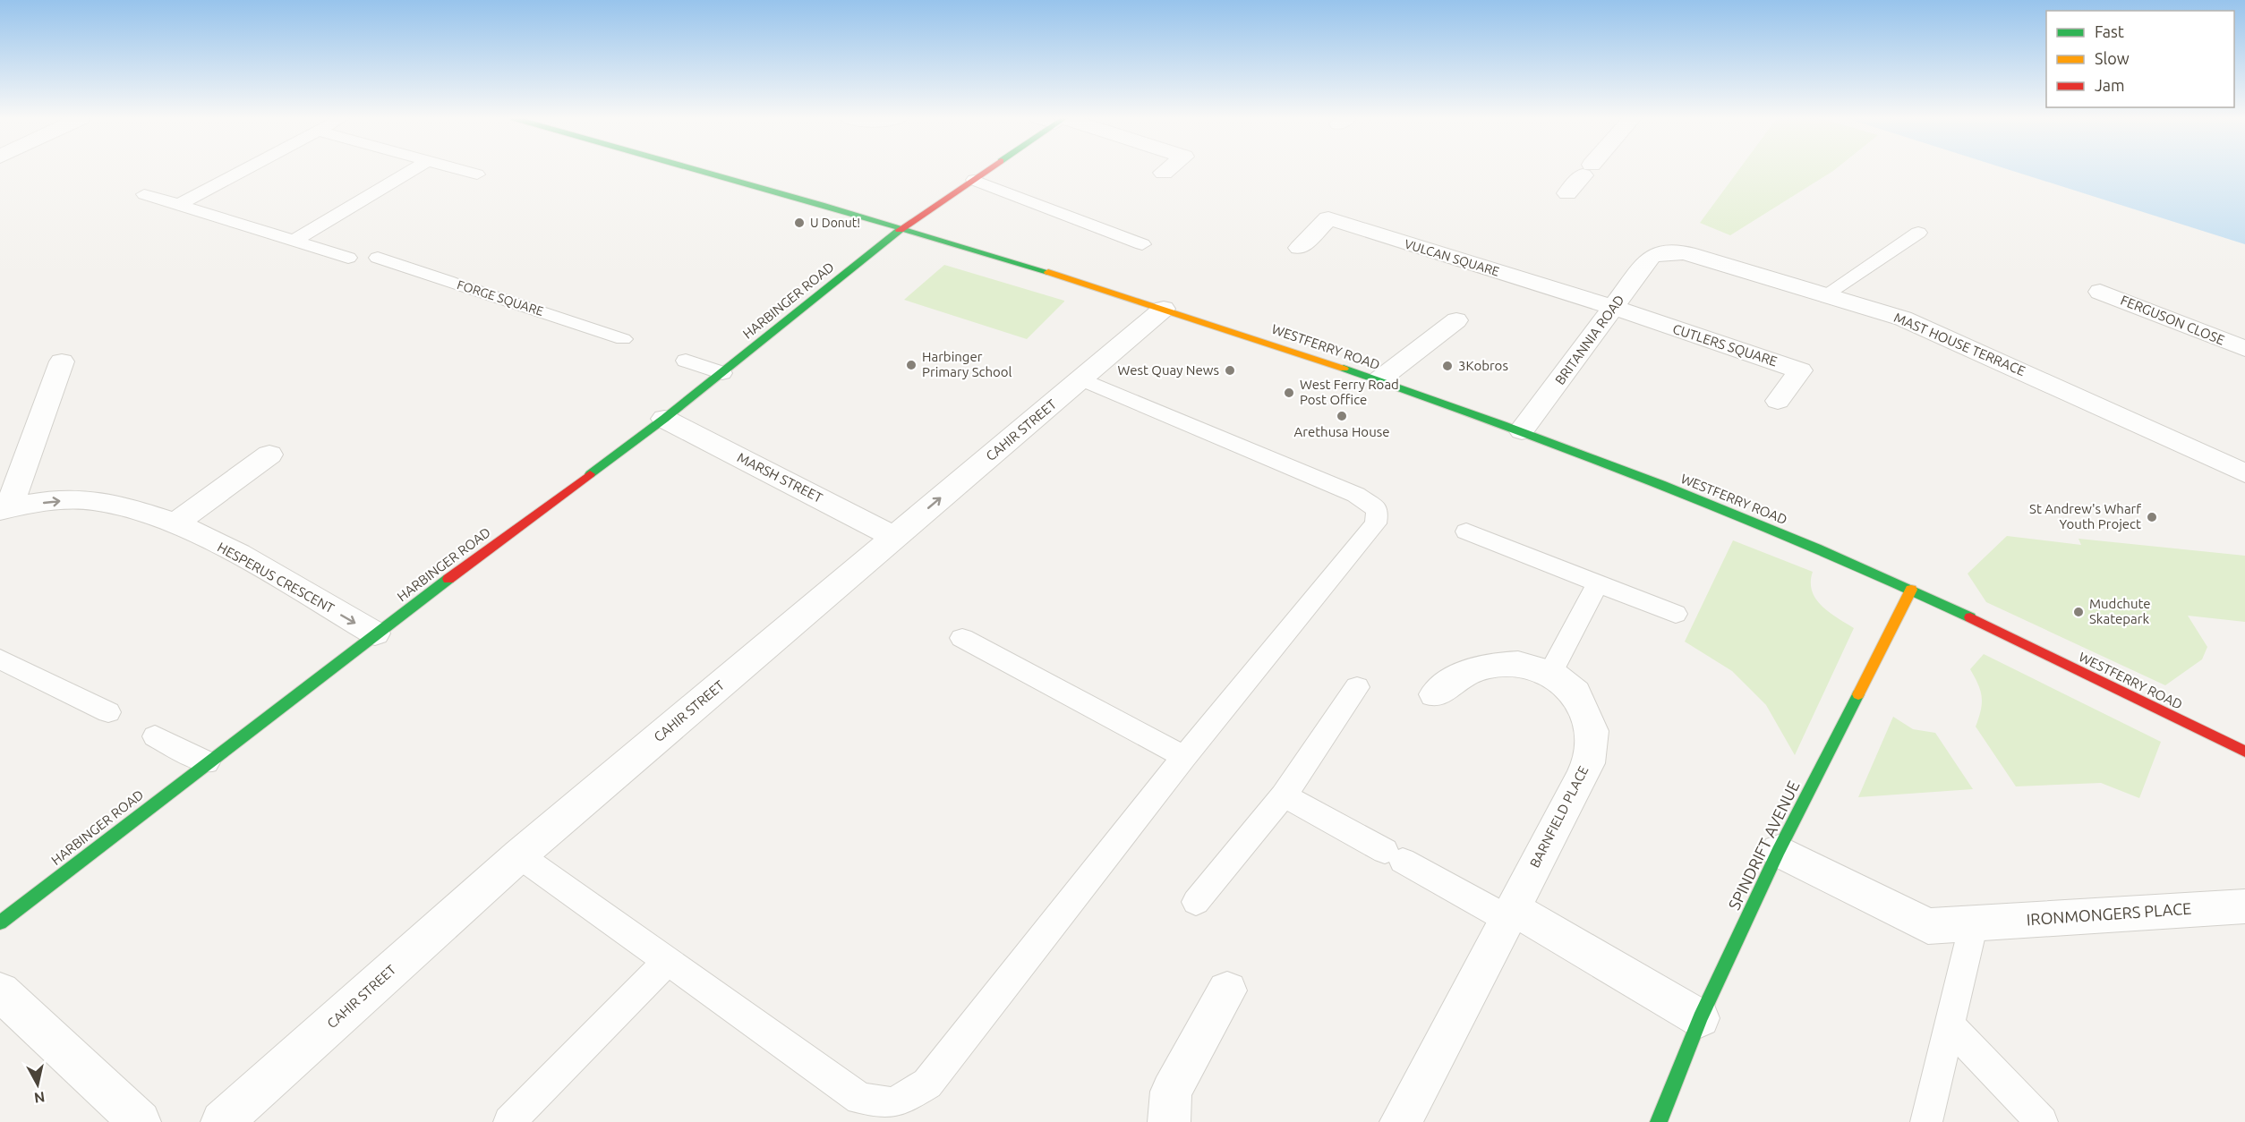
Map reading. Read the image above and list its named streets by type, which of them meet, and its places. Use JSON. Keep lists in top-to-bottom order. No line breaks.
{"streets":{"main road":["HARBINGER ROAD","WESTFERRY ROAD","SPINDRIFT AVENUE"],"street":["VULCAN SQUARE","FERGUSON CLOSE","BRITANNIA ROAD","MAST HOUSE TERRACE","CUTLERS SQUARE","CAHIR STREET","MARSH STREET","HESPERUS CRESCENT","BARNFIELD PLACE","IRONMONGERS PLACE"],"lane":["FORGE SQUARE"]},"crossings":[["VULCAN SQUARE","BRITANNIA ROAD"],["VULCAN SQUARE","CUTLERS SQUARE"],["HARBINGER ROAD","WESTFERRY ROAD"],["HARBINGER ROAD","MARSH STREET"],["HARBINGER ROAD","HESPERUS CRESCENT"],["BRITANNIA ROAD","MAST HOUSE TERRACE"],["BRITANNIA ROAD","CUTLERS SQUARE"],["BRITANNIA ROAD","WESTFERRY ROAD"],["WESTFERRY ROAD","CAHIR STREET"],["WESTFERRY ROAD","SPINDRIFT AVENUE"],["CAHIR STREET","MARSH STREET"],["SPINDRIFT AVENUE","IRONMONGERS PLACE"]],"one_way":["HESPERUS CRESCENT"],"places":["U Donut!","Harbinger Primary School","3Kobros","West Quay News","West Ferry Road Post Office","Arethusa House","St Andrew's Wharf Youth Project","Mudchute Skatepark"],"legend":["Fast","Slow","Jam"],"north":"bottom"}
